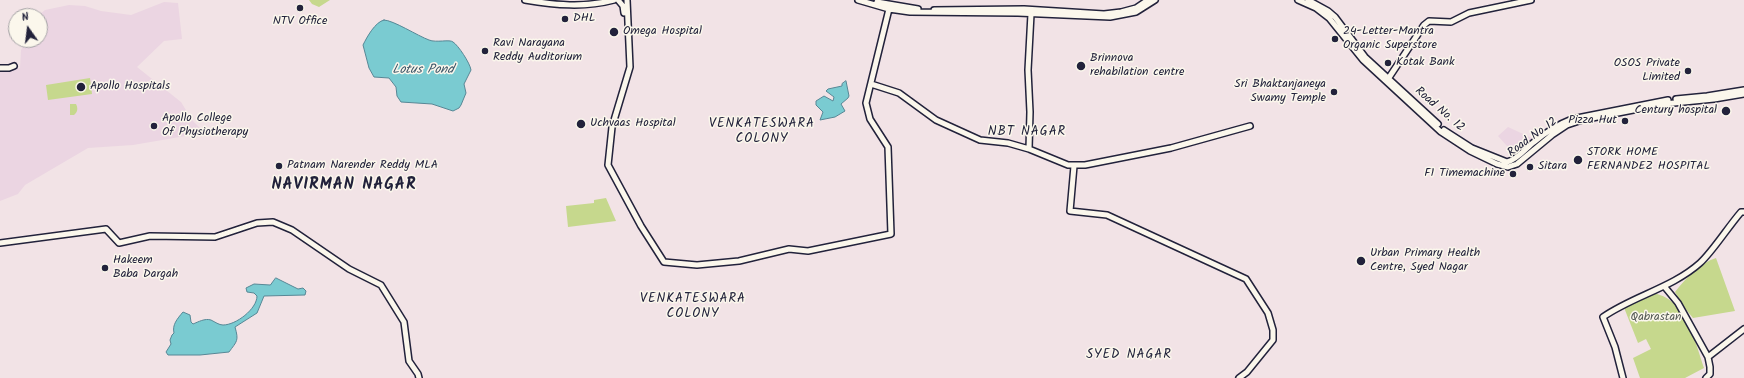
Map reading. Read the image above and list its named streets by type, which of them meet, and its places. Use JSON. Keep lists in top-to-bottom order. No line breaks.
{"streets":{"street":["Road No. 12"]},"districts":["VENKATESWARA COLONY","NBT NAGAR","NAVIRMAN NAGAR","VENKATESWARA COLONY","SYED NAGAR"],"water":["Lotus Pond"],"parks":["Qabrastan"],"places":["NTV Office","DHL","Omega Hospital","24-Letter-Mantra Organic Superstore","Ravi Narayana Reddy Auditorium","Kotak Bank","Brinnova rehabilation centre","OSOS Private Limited","Apollo Hospitals","Sri Bhaktanjaneya Swamy Temple","Century hospital","Pizza Hut","Uchvaas Hospital","Apollo College Of Physiotherapy","STORK HOME FERNANDEZ HOSPITAL","Patnam Narender Reddy MLA","Sitara","F1 Timemachine","Urban Primary Health Centre, Syed Nagar","Hakeem Baba Dargah"],"north":"top"}
